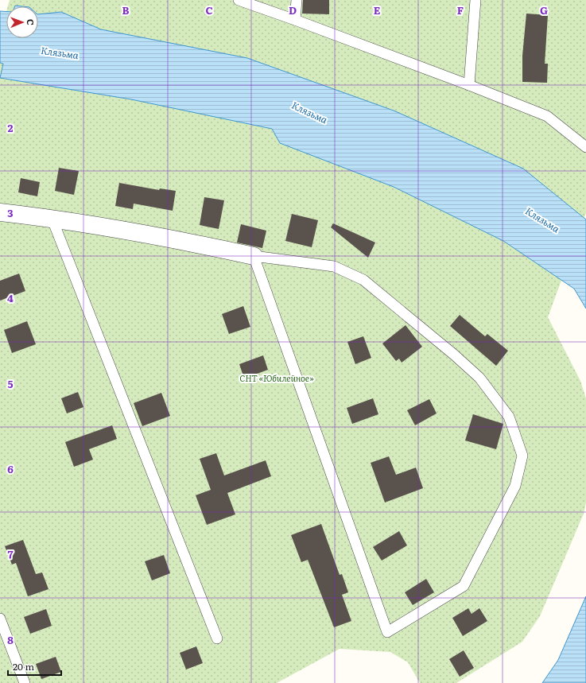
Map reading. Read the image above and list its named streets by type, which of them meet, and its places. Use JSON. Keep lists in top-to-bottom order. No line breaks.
{"water":["Клязьма"],"parks":["СНТ «Юбилейное»"],"scale_bar":"20 m","north":"right","grid":{"columns":["B","C","D","E","F","G"],"rows":["2","3","4","5","6","7","8"]}}
